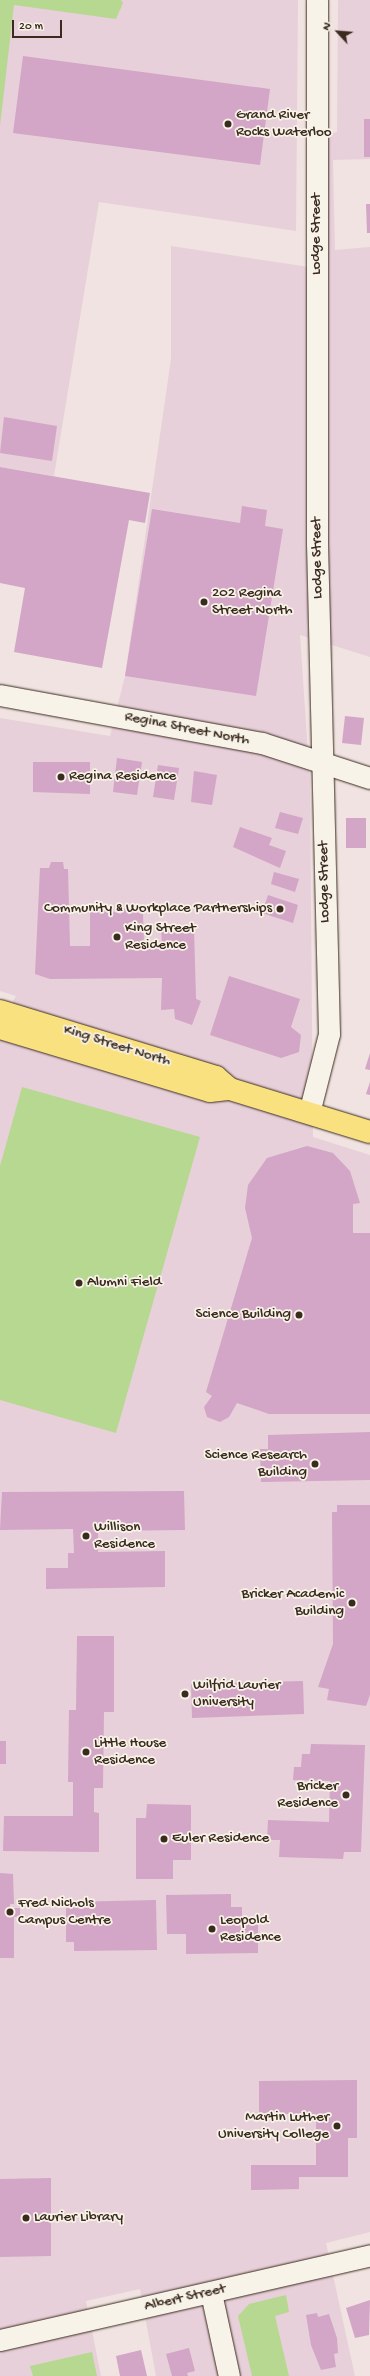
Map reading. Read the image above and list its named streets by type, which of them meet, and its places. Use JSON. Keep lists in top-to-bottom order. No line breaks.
{"streets":{"main road":["King Street North"],"street":["Lodge Street","Regina Street North","Albert Street"]},"crossings":[["Lodge Street","Regina Street North"],["Lodge Street","King Street North"]],"places":["Grand River Rocks Waterloo","202 Regina Street North","Regina Residence","Community & Workplace Partnerships","King Street Residence","Alumni Field","Science Building","Science Research Building","Willison Residence","Bricker Academic Building","Wilfrid Laurier University","Little House Residence","Bricker Residence","Euler Residence","Fred Nichols Campus Centre","Leopold Residence","Martin Luther University College","Laurier Library"],"scale_bar":"20 m","north":"top left"}
